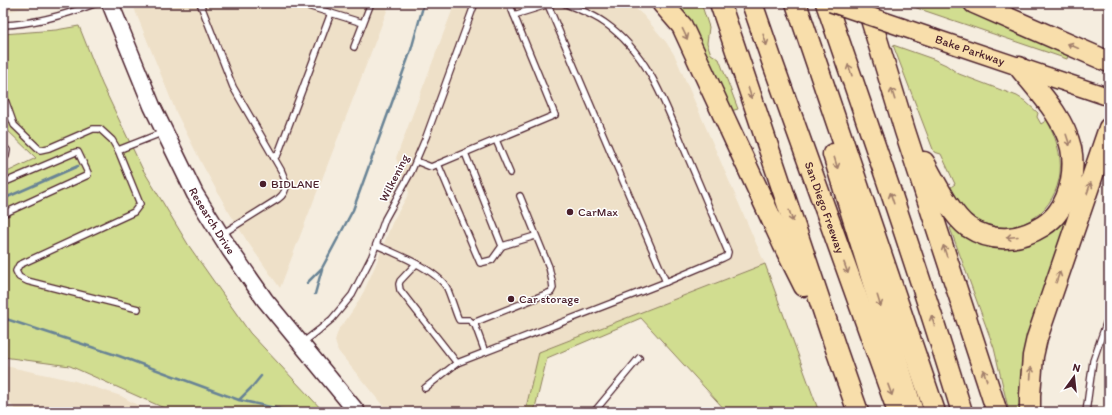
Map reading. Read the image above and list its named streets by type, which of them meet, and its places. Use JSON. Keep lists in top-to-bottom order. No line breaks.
{"streets":{"highway":["San Diego Freeway"],"main road":["Bake Parkway","Research Drive"],"lane":["Wilkening"]},"crossings":[["Wilkening","Research Drive"]],"places":["BIDLANE","CarMax","Car storage"],"north":"top"}
